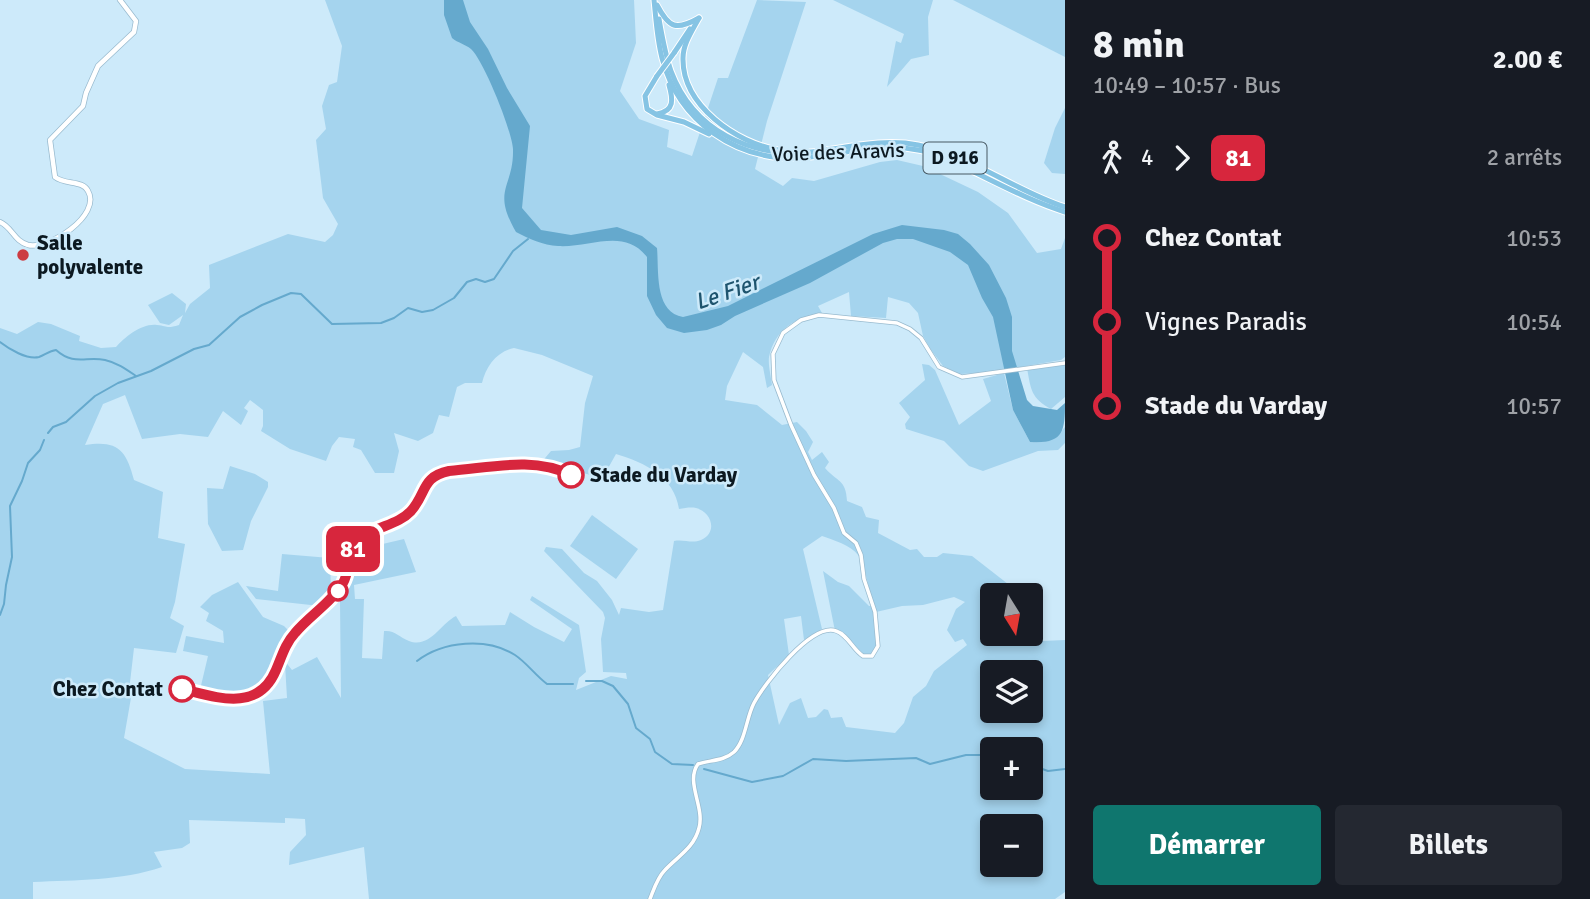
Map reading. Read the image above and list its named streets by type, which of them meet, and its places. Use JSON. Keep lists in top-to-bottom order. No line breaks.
{"streets":{"highway":["Voie des Aravis","D 916"]},"water":["Le Fier"],"places":["Salle polyvalente","Stade du Varday","Chez Contat"],"lines":["bus line 81"],"north":"bottom","page":{"on_map":"81","heading":["8 min","10:49 – 10:57 · Bus","2.00 €"],"legs":["4","81","2 arrêts"],"list":[{"name":"Chez Contat","value":"10:53"},{"name":"Vignes Paradis","value":"10:54"},{"name":"Stade du Varday","value":"10:57"}],"map_buttons":["+","−"],"buttons":["Démarrer","Billets"]}}
